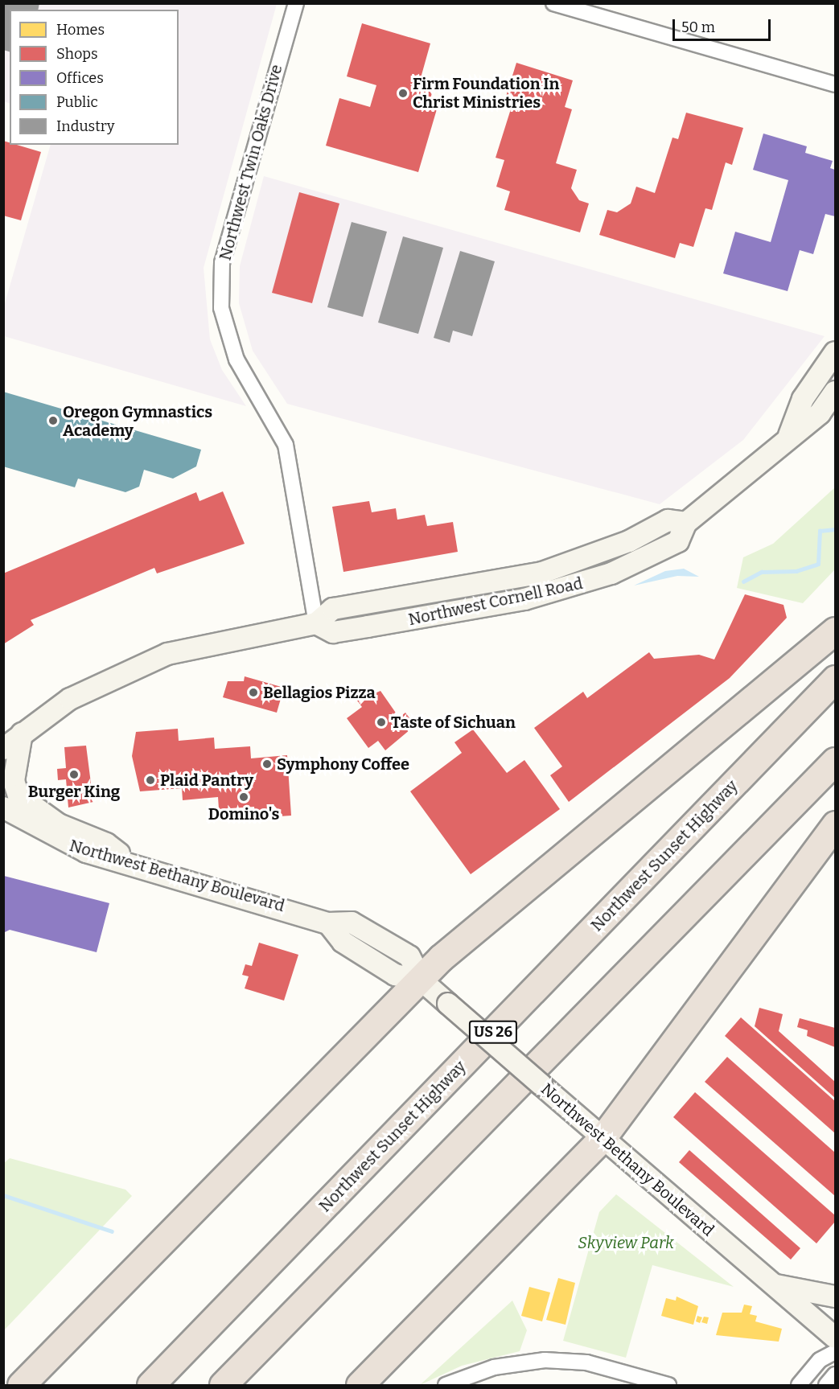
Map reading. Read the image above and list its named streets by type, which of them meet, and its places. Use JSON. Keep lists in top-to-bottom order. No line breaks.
{"streets":{"highway":["Northwest Sunset Highway","US 26"],"main road":["Northwest Cornell Road","Northwest Bethany Boulevard"],"street":["Northwest Twin Oaks Drive"]},"crossings":[["Northwest Twin Oaks Drive","Northwest Cornell Road"]],"parks":["Skyview Park"],"places":["Firm Foundation In Christ Ministries","Oregon Gymnastics Academy","Bellagios Pizza","Taste of Sichuan","Symphony Coffee","Burger King","Plaid Pantry","Domino's"],"legend":["Homes","Shops","Offices","Public","Industry"],"scale_bar":"50 m"}
